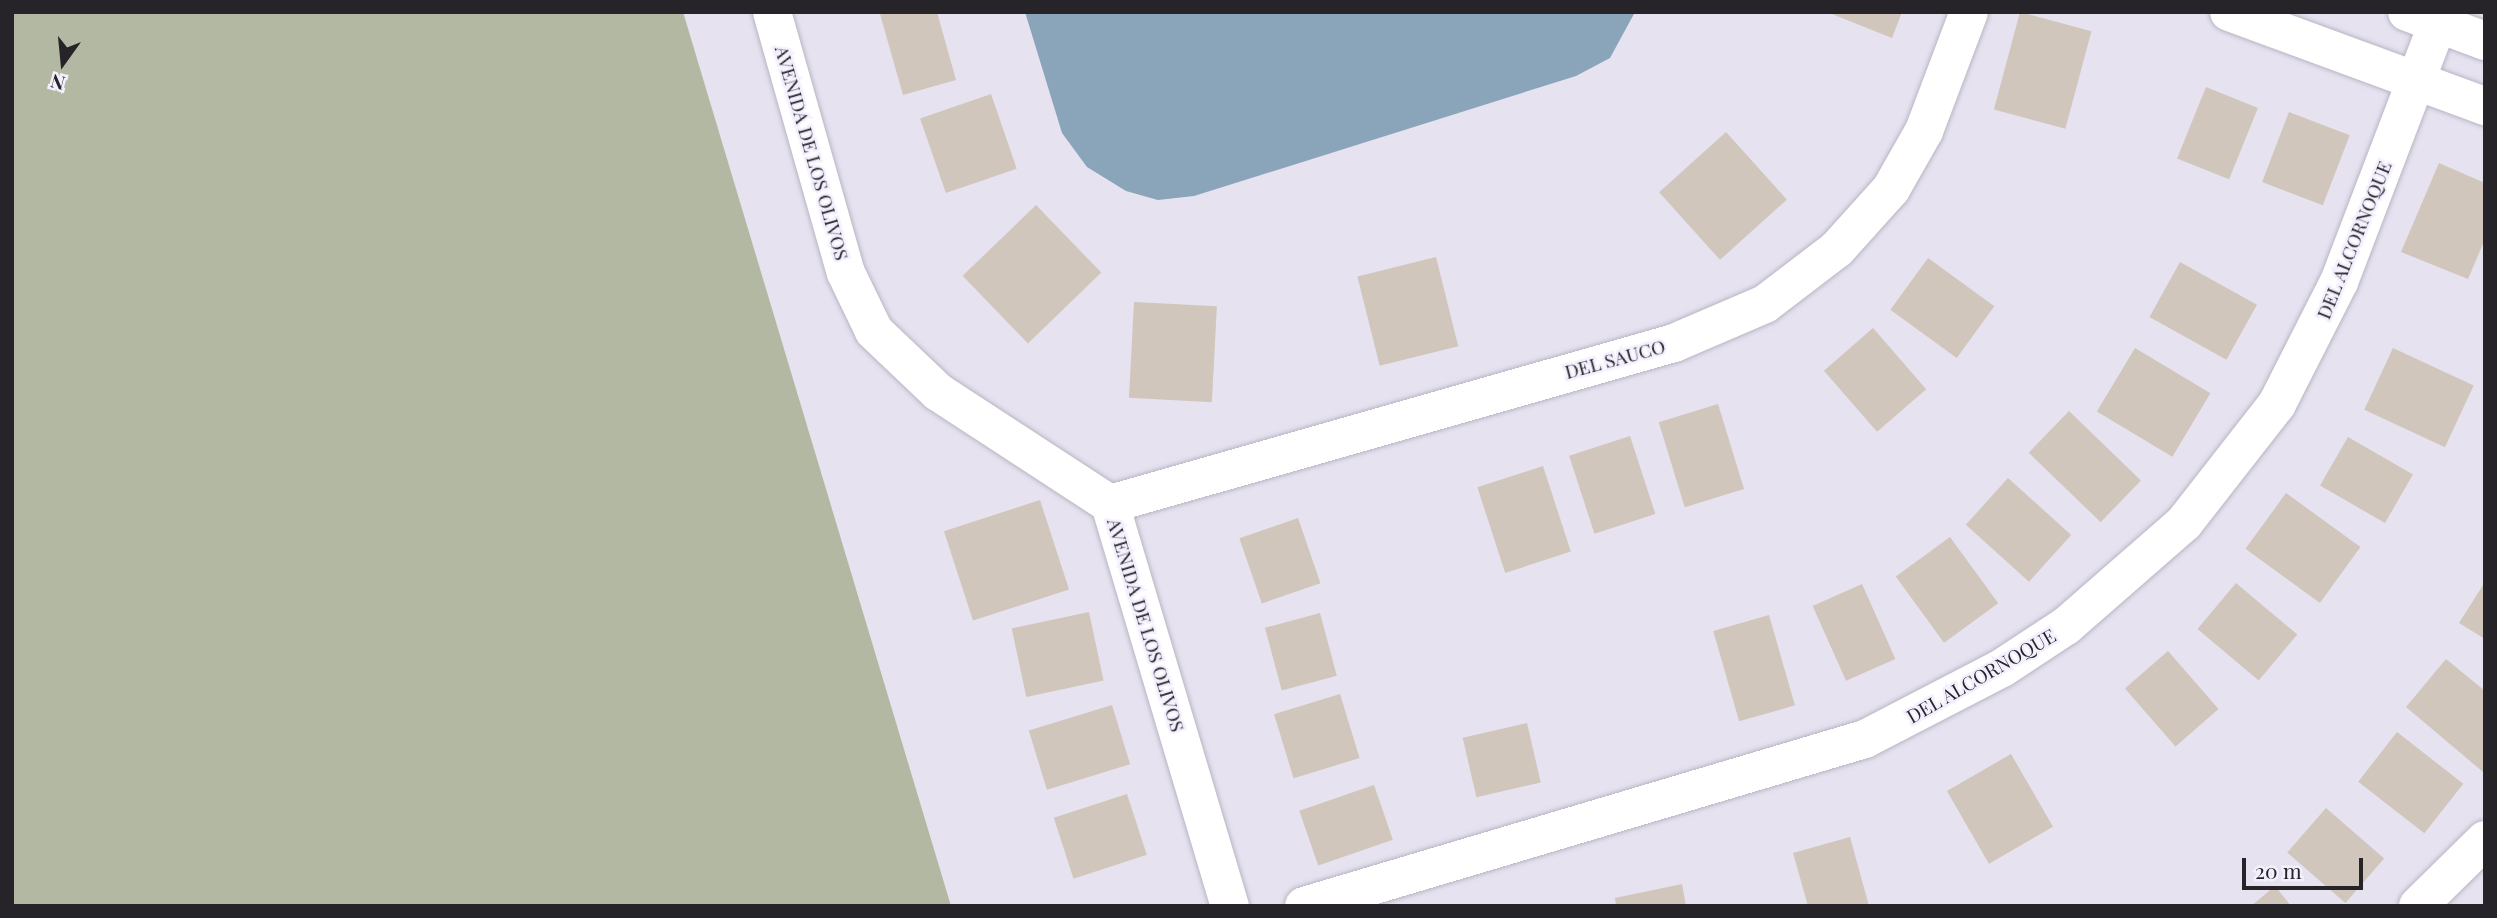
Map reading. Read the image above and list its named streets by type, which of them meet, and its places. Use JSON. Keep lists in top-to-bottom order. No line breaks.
{"streets":{"street":["AVENIDA DE LOS OLIVOS","DEL ALCORNOQUE","DEL SAUCO"]},"crossings":[["AVENIDA DE LOS OLIVOS","DEL SAUCO"]],"scale_bar":"20 m","north":"bottom"}
